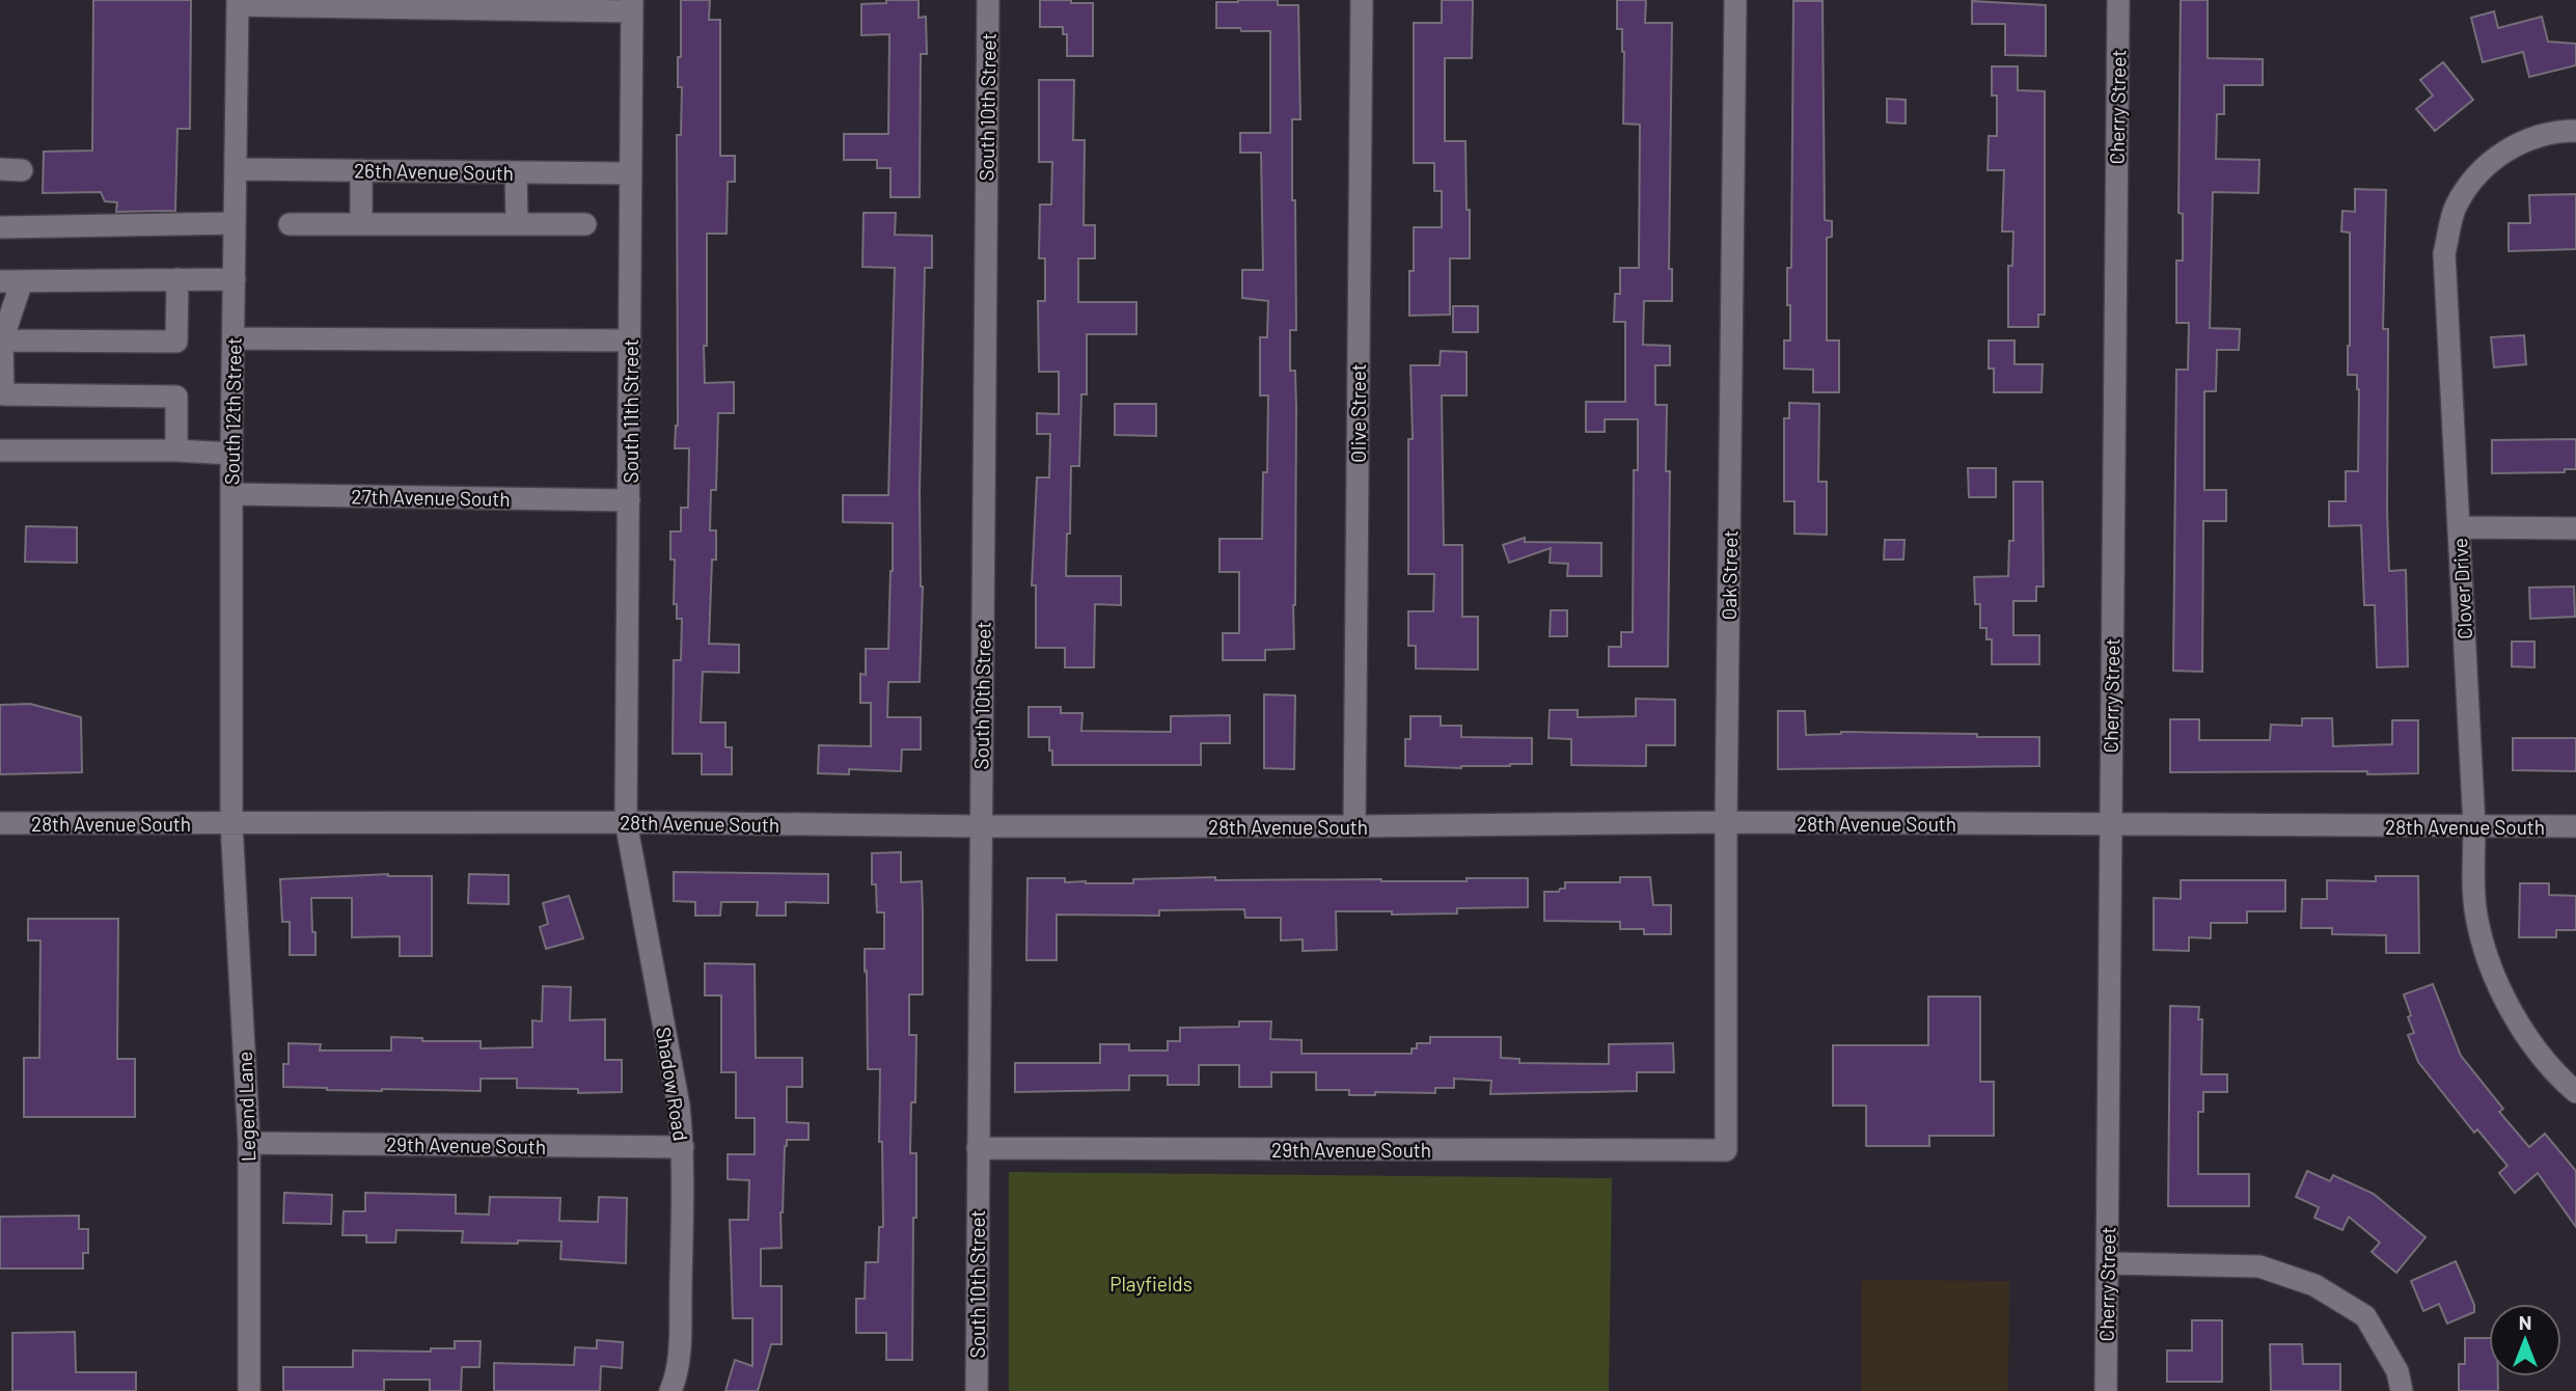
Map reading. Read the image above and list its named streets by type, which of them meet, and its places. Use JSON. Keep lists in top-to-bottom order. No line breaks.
{"streets":{"street":["South 10th Street","Cherry Street","26th Avenue South","South 12th Street","South 11th Street","Olive Street","27th Avenue South","Oak Street","Clover Drive","28th Avenue South","Shadow Road","Legend Lane","29th Avenue South"]},"crossings":[["South 10th Street","28th Avenue South"],["South 10th Street","29th Avenue South"],["Cherry Street","28th Avenue South"],["26th Avenue South","South 12th Street"],["26th Avenue South","South 11th Street"],["South 12th Street","27th Avenue South"],["South 12th Street","28th Avenue South"],["South 12th Street","Legend Lane"],["South 11th Street","27th Avenue South"],["South 11th Street","28th Avenue South"],["South 11th Street","Shadow Road"],["Olive Street","28th Avenue South"],["Oak Street","28th Avenue South"],["Oak Street","29th Avenue South"],["Clover Drive","28th Avenue South"],["28th Avenue South","Shadow Road"],["28th Avenue South","Legend Lane"],["Shadow Road","29th Avenue South"],["Legend Lane","29th Avenue South"]],"parks":["Playfields"],"north":"top"}
